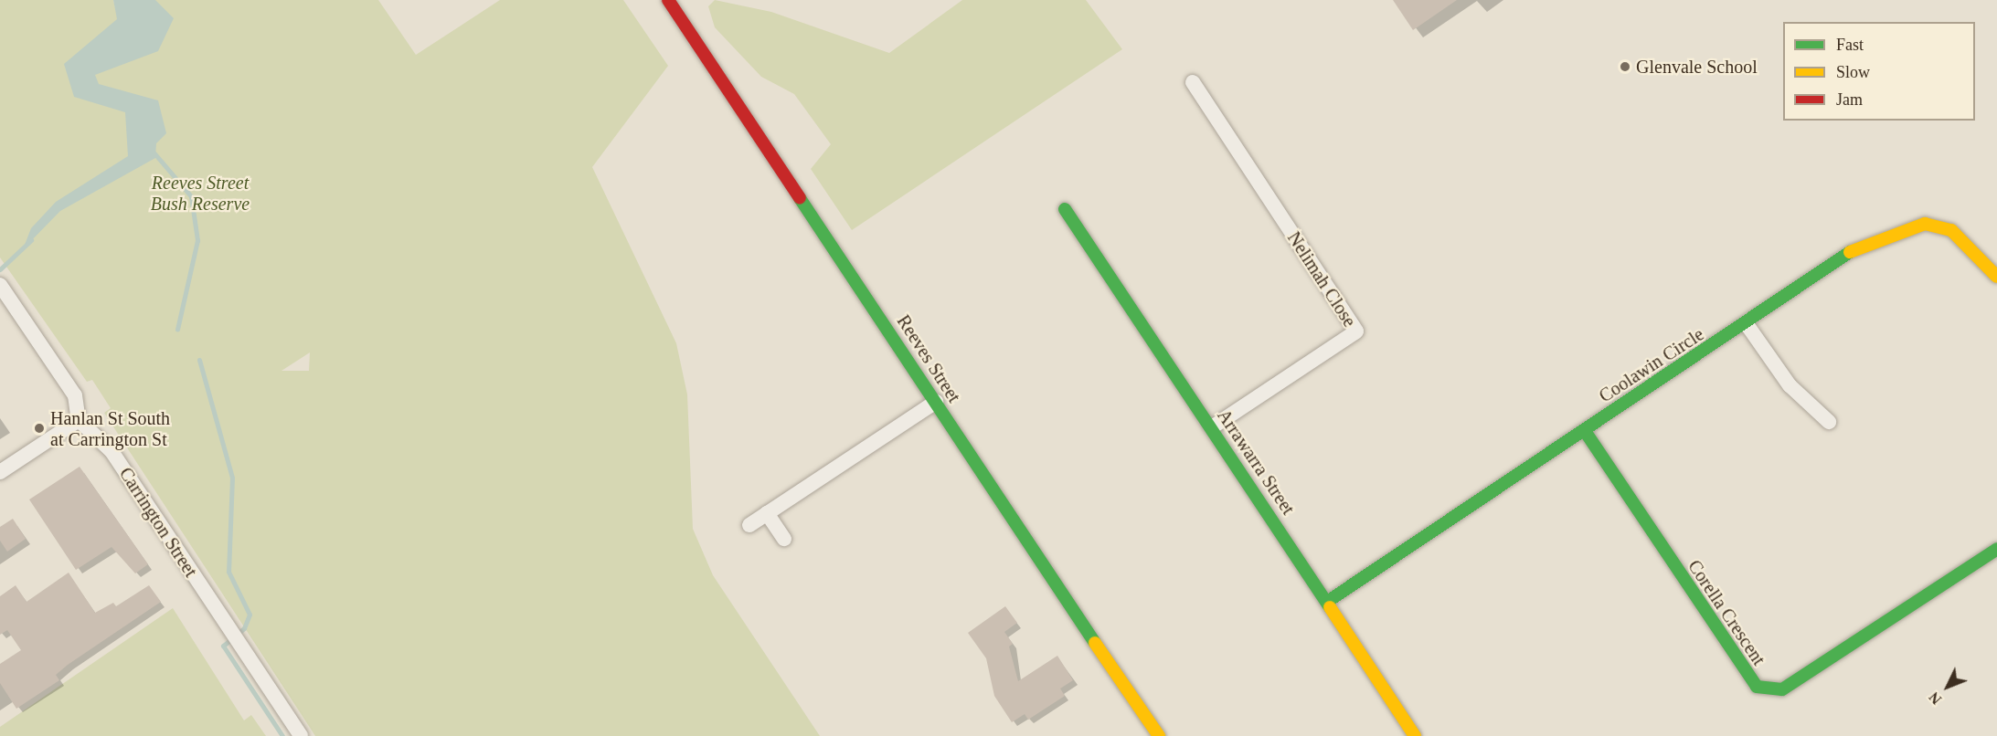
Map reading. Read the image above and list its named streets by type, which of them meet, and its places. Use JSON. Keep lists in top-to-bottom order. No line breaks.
{"streets":{"street":["Nelimah Close","Reeves Street","Coolawin Circle","Arrawarra Street","Carrington Street","Corella Crescent"]},"crossings":[["Nelimah Close","Arrawarra Street"],["Coolawin Circle","Arrawarra Street"],["Coolawin Circle","Corella Crescent"]],"parks":["Reeves Street Bush Reserve"],"places":["Glenvale School","Hanlan St South at Carrington St"],"legend":["Fast","Slow","Jam"],"north":"bottom left"}
